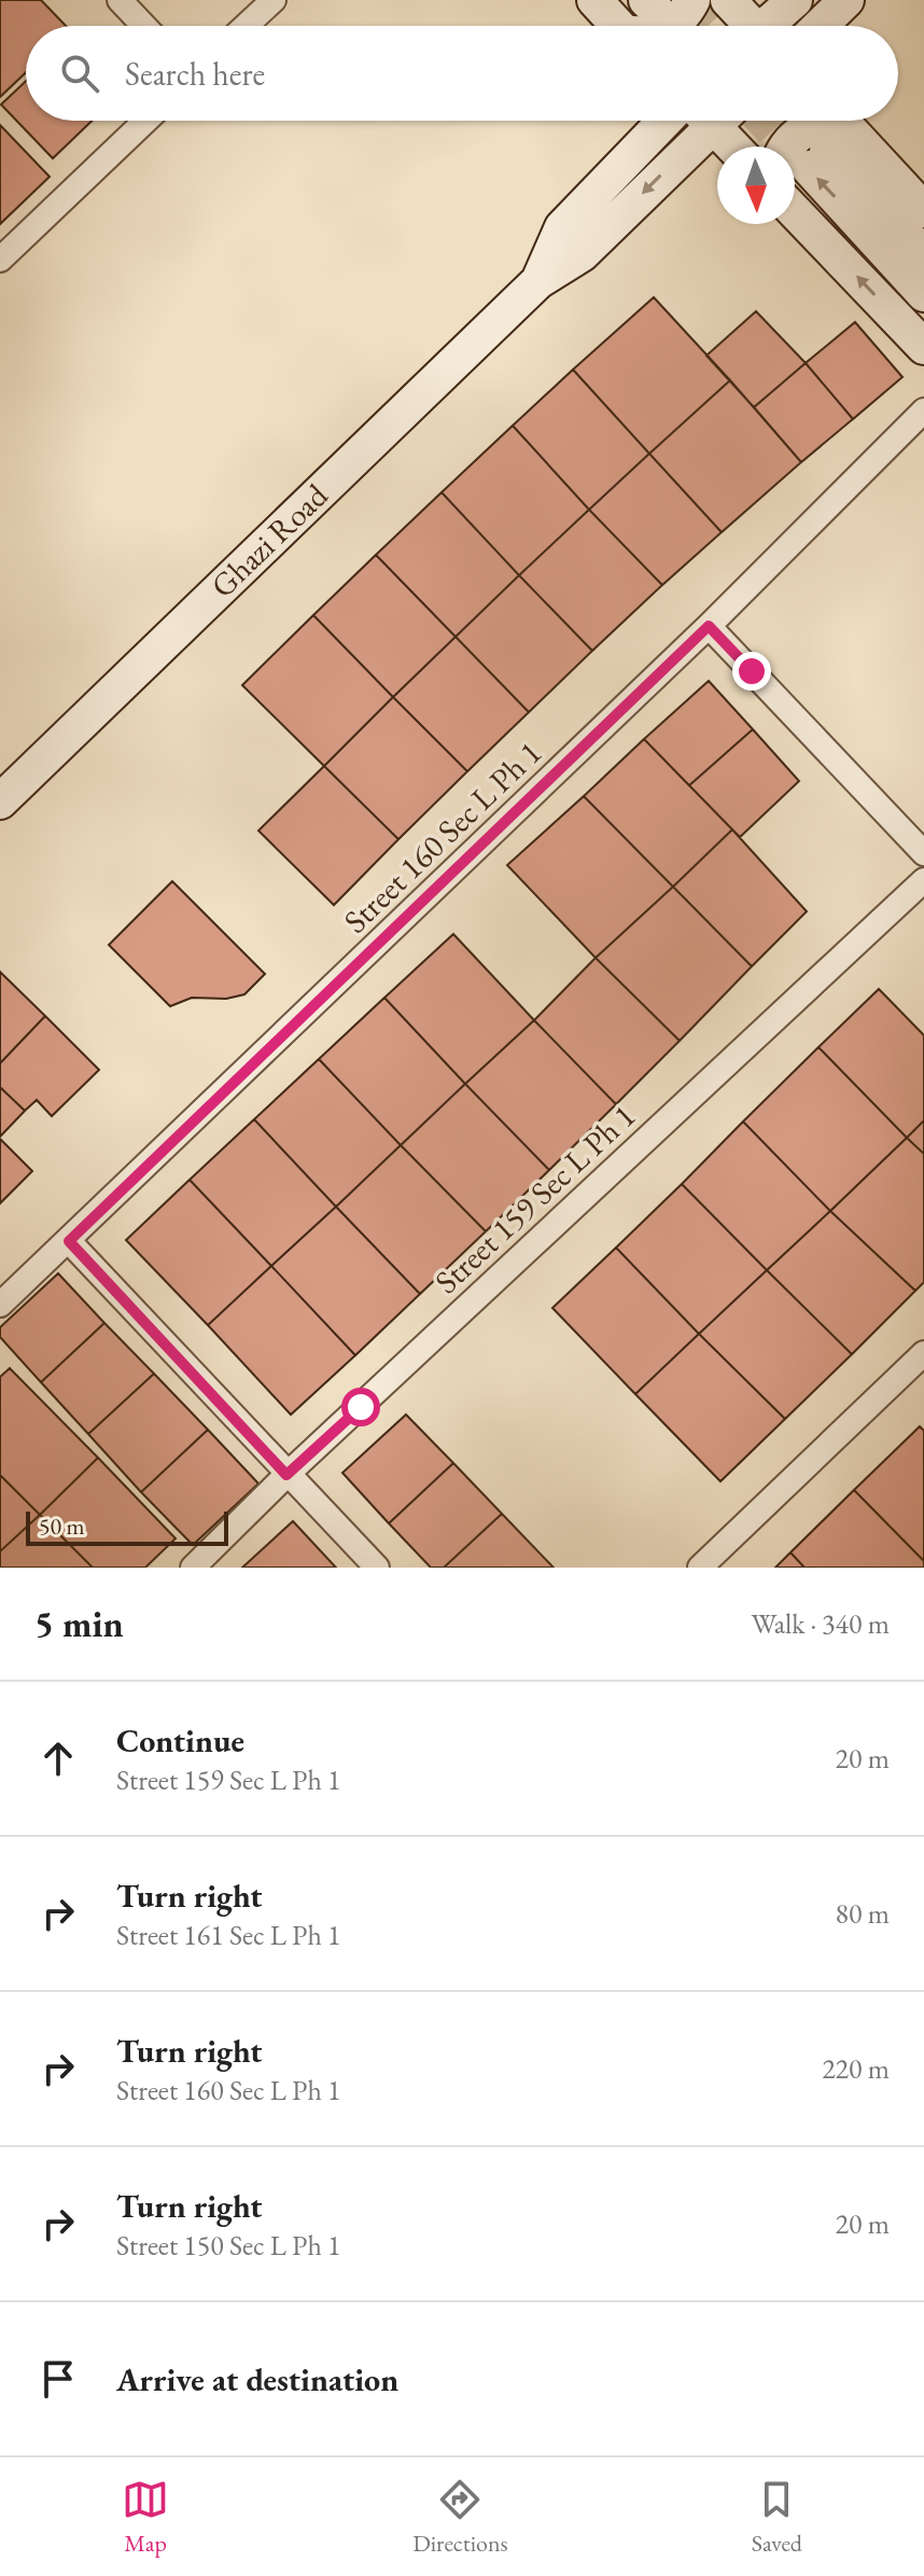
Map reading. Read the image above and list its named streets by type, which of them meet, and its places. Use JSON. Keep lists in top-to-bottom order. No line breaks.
{"streets":{"main road":["Ghazi Road"],"street":["Street 160 Sec L Ph 1","Street 159 Sec L Ph 1"]},"scale_bar":"50 m","north":"bottom","page":{"search":"Search here","scale":"50 m","heading":["5 min","Walk · 340 m"],"list":[["Continue","Street 159 Sec L Ph 1","20 m"],["Turn right","Street 161 Sec L Ph 1","80 m"],["Turn right","Street 160 Sec L Ph 1","220 m"],["Turn right","Street 150 Sec L Ph 1","20 m"],"Arrive at destination"],"nav":["Map","Directions","Saved"]}}
